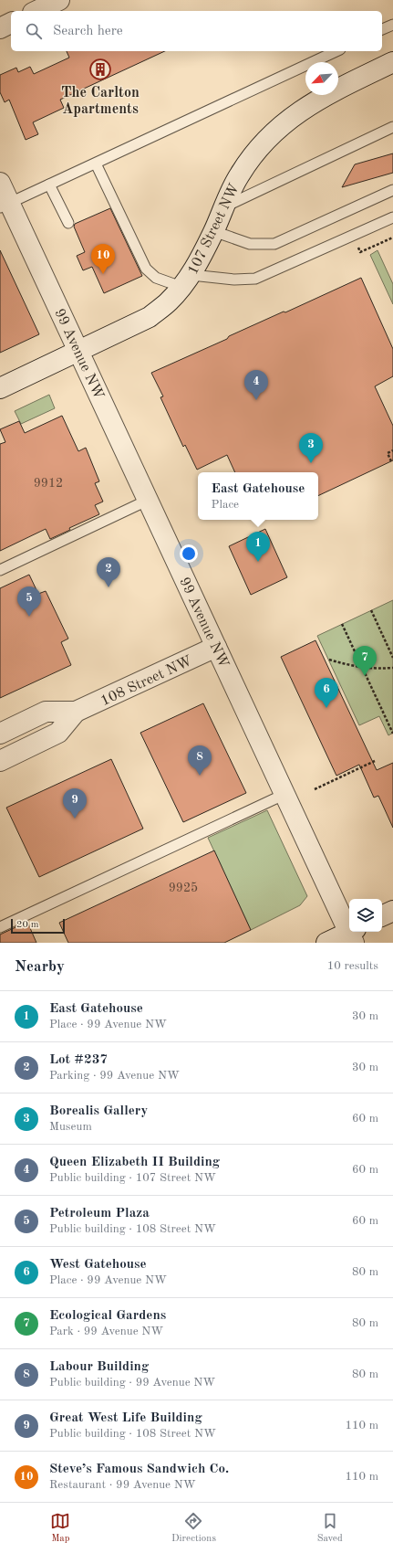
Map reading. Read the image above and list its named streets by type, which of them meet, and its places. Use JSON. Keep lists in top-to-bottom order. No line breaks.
{"streets":{"street":["107 Street NW","99 Avenue NW","108 Street NW"]},"crossings":[["107 Street NW","99 Avenue NW"],["99 Avenue NW","108 Street NW"]],"places":{"building":["The Carlton Apartments"]},"house_numbers":["9912","9925"],"scale_bar":"20 m","north":"bottom left","page":{"search":"Search here","pins":["10","4","3","1","2","5","7","6","8","9"],"popup":["East Gatehouse","Place"],"scale":"20 m","heading":["Nearby","10 results"],"list":[{"mark":"1","name":"East Gatehouse","note":"Place · 99 Avenue NW","value":"30 m"},{"mark":"2","name":"Lot #237","note":"Parking · 99 Avenue NW","value":"30 m"},{"mark":"3","name":"Borealis Gallery","note":"Museum","value":"60 m"},{"mark":"4","name":"Queen Elizabeth II Building","note":"Public building · 107 Street NW","value":"60 m"},{"mark":"5","name":"Petroleum Plaza","note":"Public building · 108 Street NW","value":"60 m"},{"mark":"6","name":"West Gatehouse","note":"Place · 99 Avenue NW","value":"80 m"},{"mark":"7","name":"Ecological Gardens","note":"Park · 99 Avenue NW","value":"80 m"},{"mark":"8","name":"Labour Building","note":"Public building · 99 Avenue NW","value":"80 m"},{"mark":"9","name":"Great West Life Building","note":"Public building · 108 Street NW","value":"110 m"},{"mark":"10","name":"Steve’s Famous Sandwich Co.","note":"Restaurant · 99 Avenue NW","value":"110 m"}],"nav":["Map","Directions","Saved"]}}
